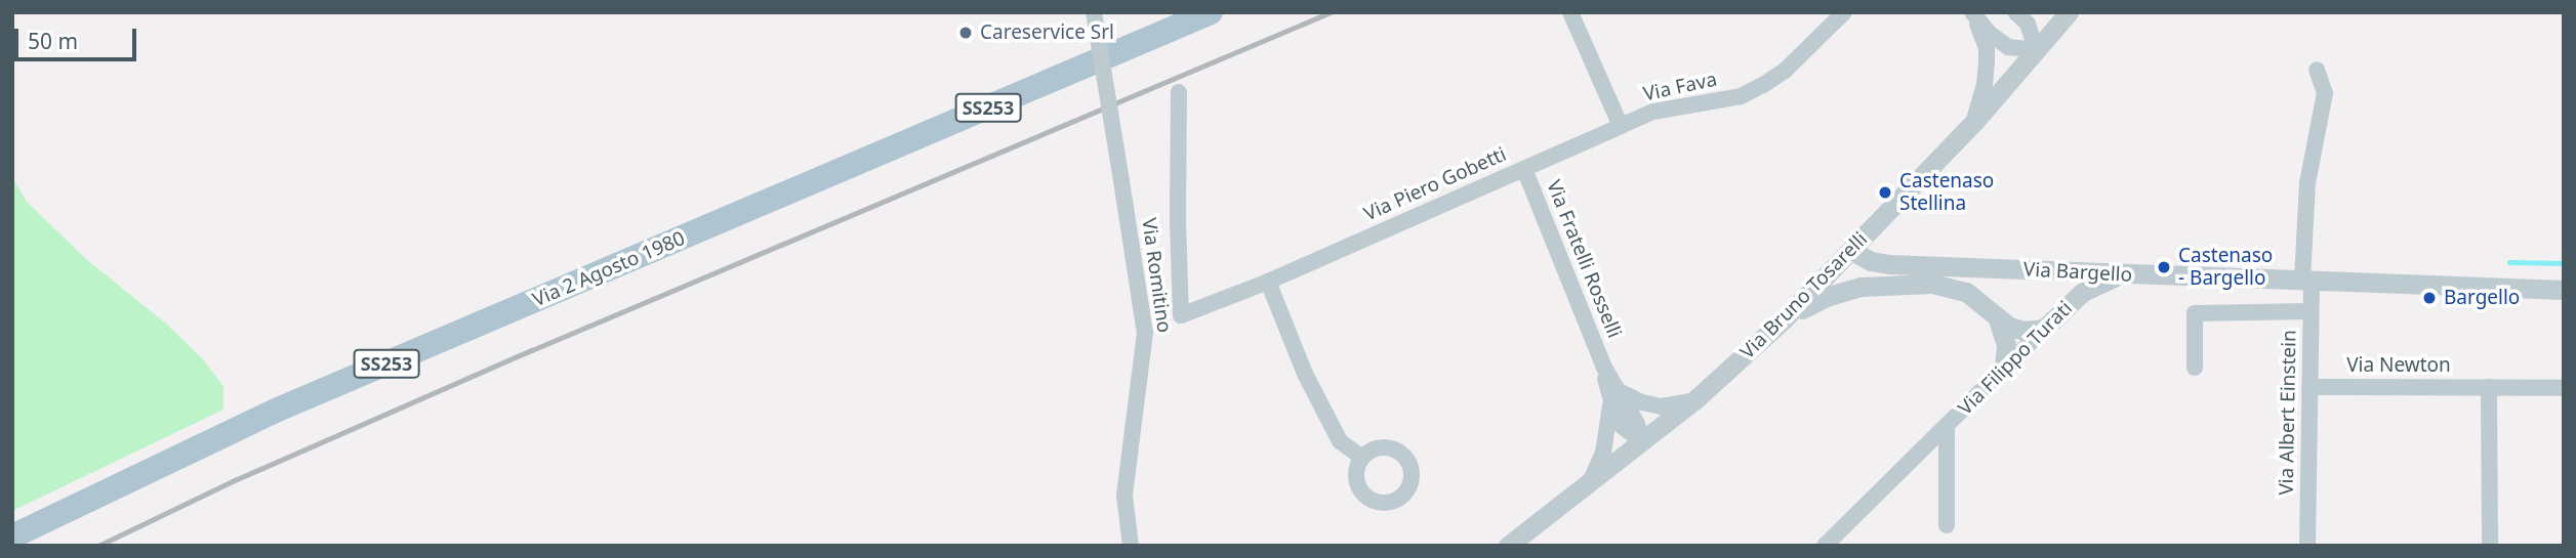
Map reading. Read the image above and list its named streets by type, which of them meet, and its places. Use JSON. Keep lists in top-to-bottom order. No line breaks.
{"streets":{"main road":["SS253","Via 2 Agosto 1980"],"street":["Via Fava","Via Piero Gobetti","Via Fratelli Rosselli","Via Bargello","Via Romitino","Via Bruno Tosarelli","Via Filippo Turati","Via Newton","Via Albert Einstein"]},"crossings":[["Via Fava","Via Piero Gobetti"],["Via Piero Gobetti","Via Fratelli Rosselli"],["Via Piero Gobetti","Via Romitino"],["Via Fratelli Rosselli","Via Bruno Tosarelli"],["Via Bargello","Via Bruno Tosarelli"],["Via Bargello","Via Filippo Turati"],["Via Bargello","Via Albert Einstein"],["Via Newton","Via Albert Einstein"]],"places":["Careservice Srl","Castenaso Stellina","Castenaso - Bargello","Bargello"],"scale_bar":"50 m"}
